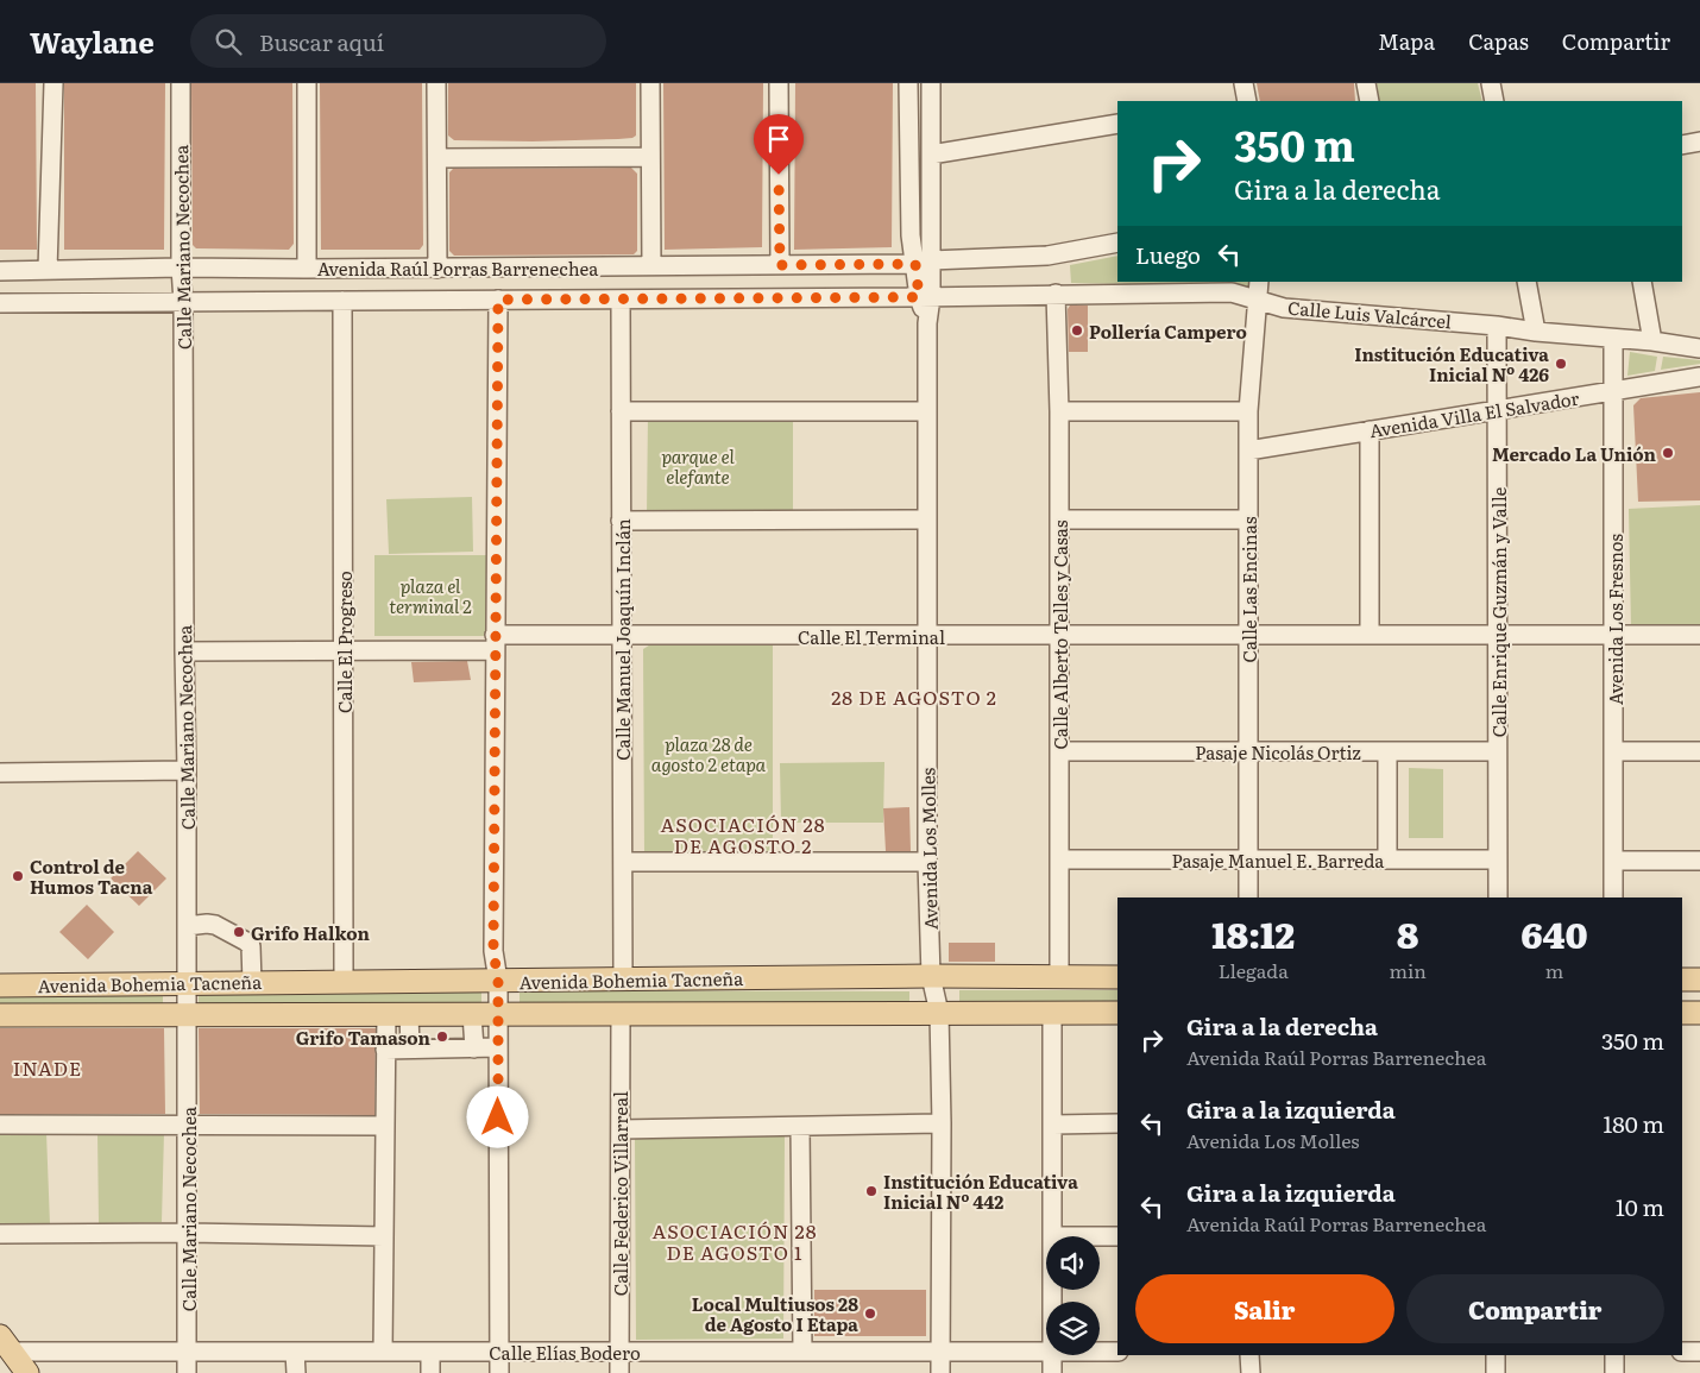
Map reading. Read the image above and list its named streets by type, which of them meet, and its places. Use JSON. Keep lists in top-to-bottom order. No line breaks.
{"streets":{"main road":["Avenida Bohemia Tacneña"],"street":["Calle Mariano Necochea","Avenida Raúl Porras Barrenechea","Calle Luis Valcárcel","Avenida Villa El Salvador","Calle Las Encinas","Calle Enrique Guzmán y Valle","Avenida Los Fresnos","Calle Alberto Telles y Casas","Calle El Terminal","Calle Manuel Joaquín Inclán","Calle El Progreso","Pasaje Nicolás Ortiz","Avenida Los Molles","Pasaje Manuel E. Barreda","Calle Federico Villarreal","Calle Elías Bodero"]},"crossings":[["Calle Mariano Necochea","Avenida Raúl Porras Barrenechea"],["Calle Mariano Necochea","Calle El Terminal"],["Calle Mariano Necochea","Avenida Bohemia Tacneña"],["Calle Mariano Necochea","Calle Elías Bodero"],["Avenida Raúl Porras Barrenechea","Calle Luis Valcárcel"],["Avenida Raúl Porras Barrenechea","Calle Manuel Joaquín Inclán"],["Avenida Raúl Porras Barrenechea","Calle El Progreso"],["Avenida Raúl Porras Barrenechea","Avenida Los Molles"],["Calle Luis Valcárcel","Calle Las Encinas"],["Calle Luis Valcárcel","Calle Enrique Guzmán y Valle"],["Calle Luis Valcárcel","Avenida Los Fresnos"],["Calle Luis Valcárcel","Calle Alberto Telles y Casas"],["Calle Luis Valcárcel","Avenida Los Molles"],["Avenida Villa El Salvador","Calle Las Encinas"],["Avenida Villa El Salvador","Calle Enrique Guzmán y Valle"],["Avenida Villa El Salvador","Avenida Los Fresnos"],["Calle Las Encinas","Calle El Terminal"],["Calle Las Encinas","Pasaje Nicolás Ortiz"],["Calle Las Encinas","Pasaje Manuel E. Barreda"],["Calle Enrique Guzmán y Valle","Calle El Terminal"],["Calle Enrique Guzmán y Valle","Pasaje Nicolás Ortiz"],["Calle Enrique Guzmán y Valle","Pasaje Manuel E. Barreda"],["Avenida Los Fresnos","Calle El Terminal"],["Calle Alberto Telles y Casas","Calle El Terminal"],["Calle Alberto Telles y Casas","Pasaje Nicolás Ortiz"],["Calle Alberto Telles y Casas","Pasaje Manuel E. Barreda"],["Calle Alberto Telles y Casas","Avenida Bohemia Tacneña"],["Calle El Terminal","Calle Manuel Joaquín Inclán"],["Calle El Terminal","Calle El Progreso"],["Calle El Terminal","Avenida Los Molles"],["Calle Manuel Joaquín Inclán","Avenida Bohemia Tacneña"],["Calle El Progreso","Avenida Bohemia Tacneña"],["Avenida Los Molles","Avenida Bohemia Tacneña"],["Avenida Los Molles","Calle Elías Bodero"],["Avenida Bohemia Tacneña","Calle Federico Villarreal"],["Calle Federico Villarreal","Calle Elías Bodero"]],"districts":["28 DE AGOSTO 2","ASOCIACIÓN 28 DE AGOSTO 2","INADE","ASOCIACIÓN 28 DE AGOSTO 1"],"parks":["parque el elefante","plaza el terminal 2","plaza 28 de agosto 2 etapa"],"places":["Pollería Campero","Institución Educativa Inicial Nº 426","Mercado La Unión","Control de Humos Tacna","Grifo Halkon","Grifo Tamason","Institución Educativa Inicial Nº 442","Local Multiusos 28 de Agosto I Etapa"],"page":{"header":"Waylane","search":"Buscar aquí","nav":["Mapa","Capas","Compartir"],"turn":["350 m","Gira a la derecha"],"then":"Luego","eta":["18:12","Llegada","8","min","640","m"],"list":[{"name":"Gira a la derecha","note":"Avenida Raúl Porras Barrenechea","value":"350 m"},{"name":"Gira a la izquierda","note":"Avenida Los Molles","value":"180 m"},{"name":"Gira a la izquierda","note":"Avenida Raúl Porras Barrenechea","value":"10 m"}],"buttons":["Salir","Compartir"]}}
